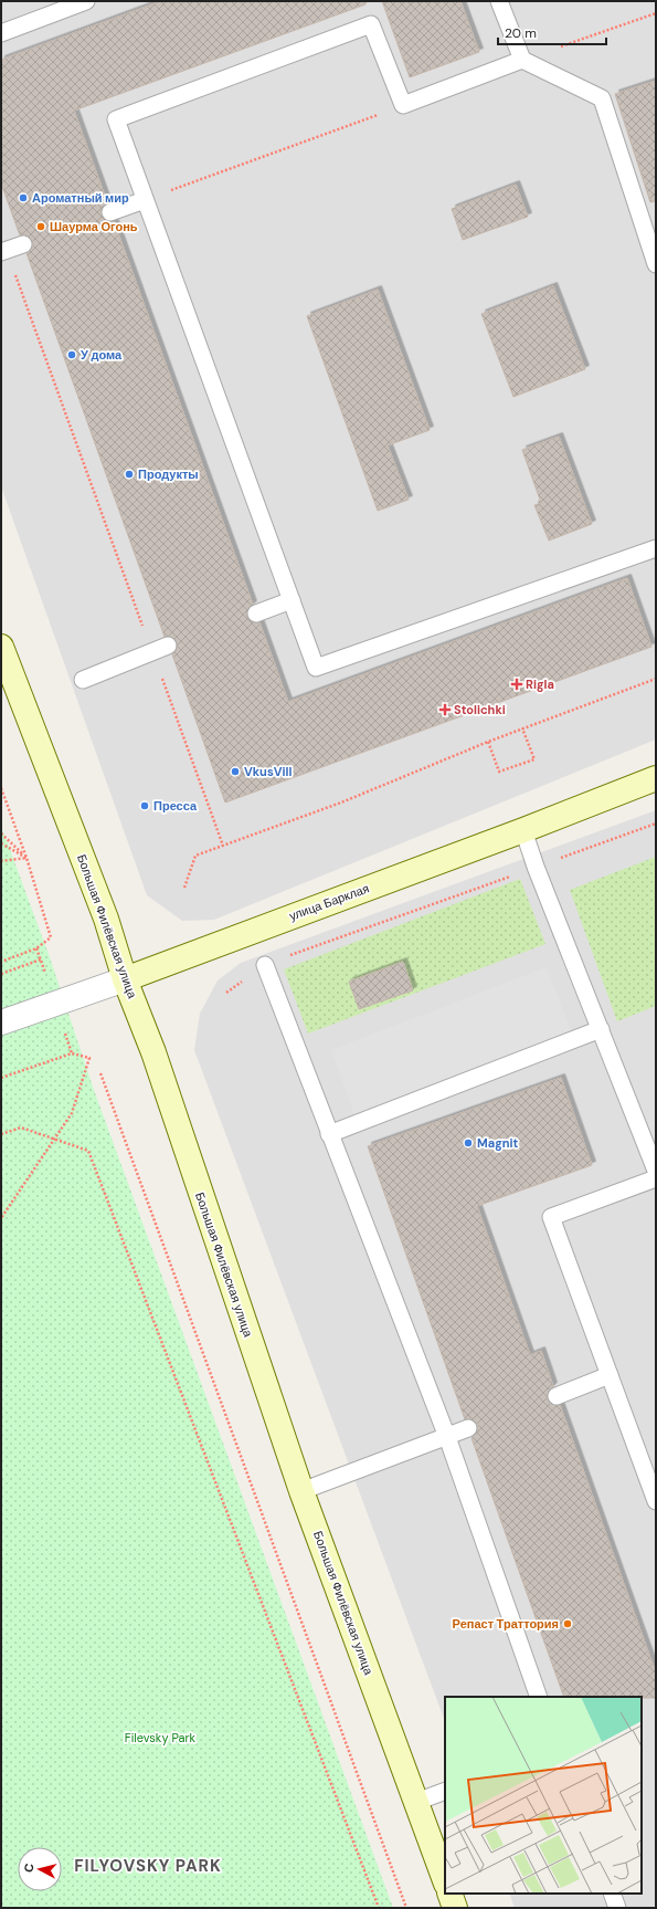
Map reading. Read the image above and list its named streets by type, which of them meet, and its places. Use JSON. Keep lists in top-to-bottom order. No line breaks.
{"streets":{"main road":["улица Барклая","Большая Филёвская улица"]},"crossings":[["улица Барклая","Большая Филёвская улица"]],"districts":["FILYOVSKY PARK"],"parks":["Filevsky Park"],"places":{"other":["Ароматный мир","Шаурма Огонь","У дома","Продукты","VkusVill","Пресса","Magnit","Репаст Траттория"],"health":["Rigla","Stolichki"]},"scale_bar":"20 m","north":"left"}
